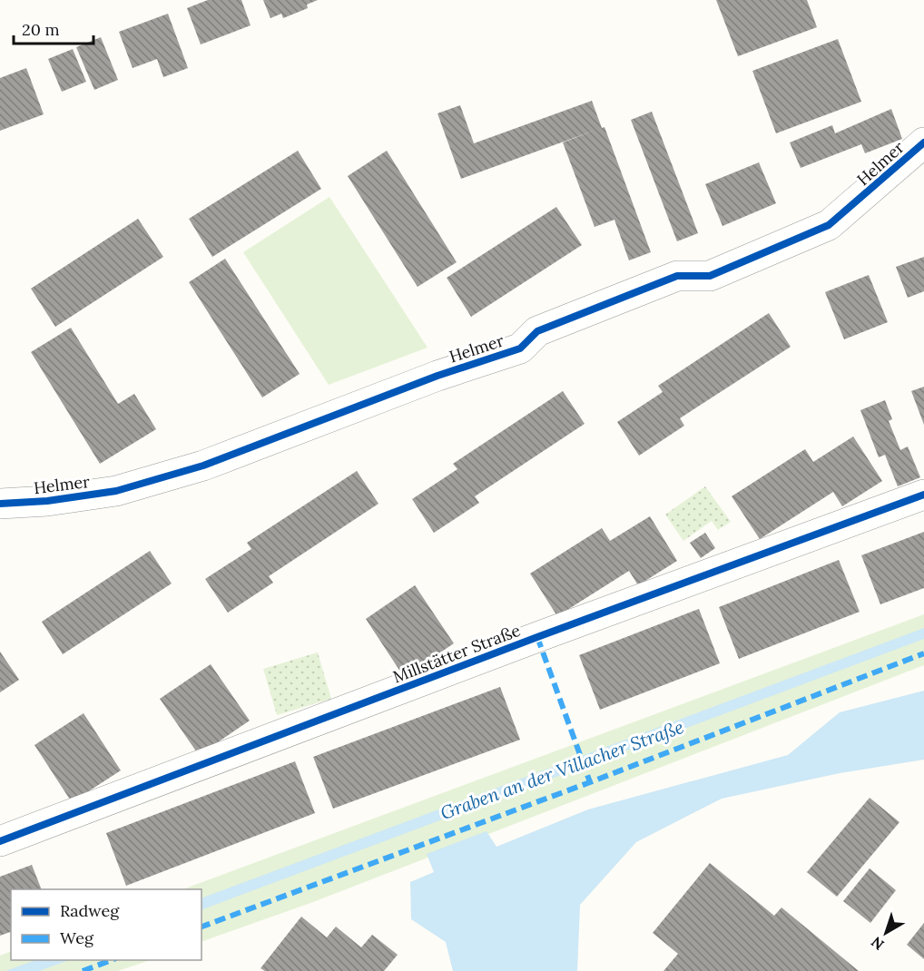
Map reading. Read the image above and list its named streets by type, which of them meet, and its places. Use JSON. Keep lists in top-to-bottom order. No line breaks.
{"streets":{"street":["Helmer","Millstätter Straße"]},"water":["Graben an der Villacher Straße"],"legend":["Radweg","Weg"],"scale_bar":"20 m","north":"bottom left"}
